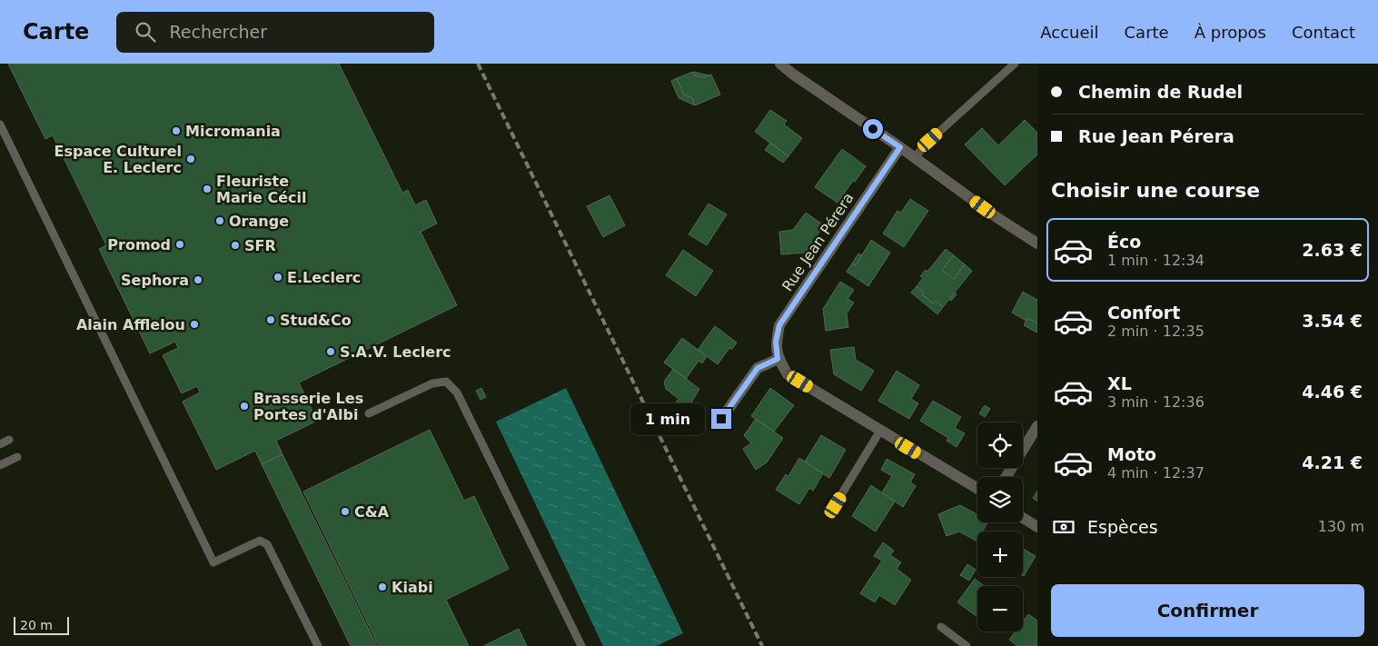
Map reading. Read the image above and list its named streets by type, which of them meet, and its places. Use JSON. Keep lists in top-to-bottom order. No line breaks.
{"streets":{"street":["Rue Jean Pérera"]},"places":["Micromania","Espace Culturel E. Leclerc","Fleuriste Marie Cécil","Orange","Promod","SFR","E.Leclerc","Sephora","Stud&Co","Alain Afflelou","S.A.V. Leclerc","Brasserie Les Portes d'Albi","C&A","Kiabi"],"scale_bar":"20 m","page":{"header":"Carte","search":"Rechercher","nav":["Accueil","Carte","À propos","Contact"],"banner":["Chemin de Rudel","Rue Jean Pérera"],"heading":"Choisir une course","list":[{"name":"Éco","note":"1 min · 12:34","value":"2.63 €"},{"name":"Confort","note":"2 min · 12:35","value":"3.54 €"},{"name":"XL","note":"3 min · 12:36","value":"4.46 €"},{"name":"Moto","note":"4 min · 12:37","value":"4.21 €"}],"bubble":"1 min","map_buttons":["+","−"],"pay":["Espèces","130 m"],"buttons":"Confirmer","scale":"20 m"}}
